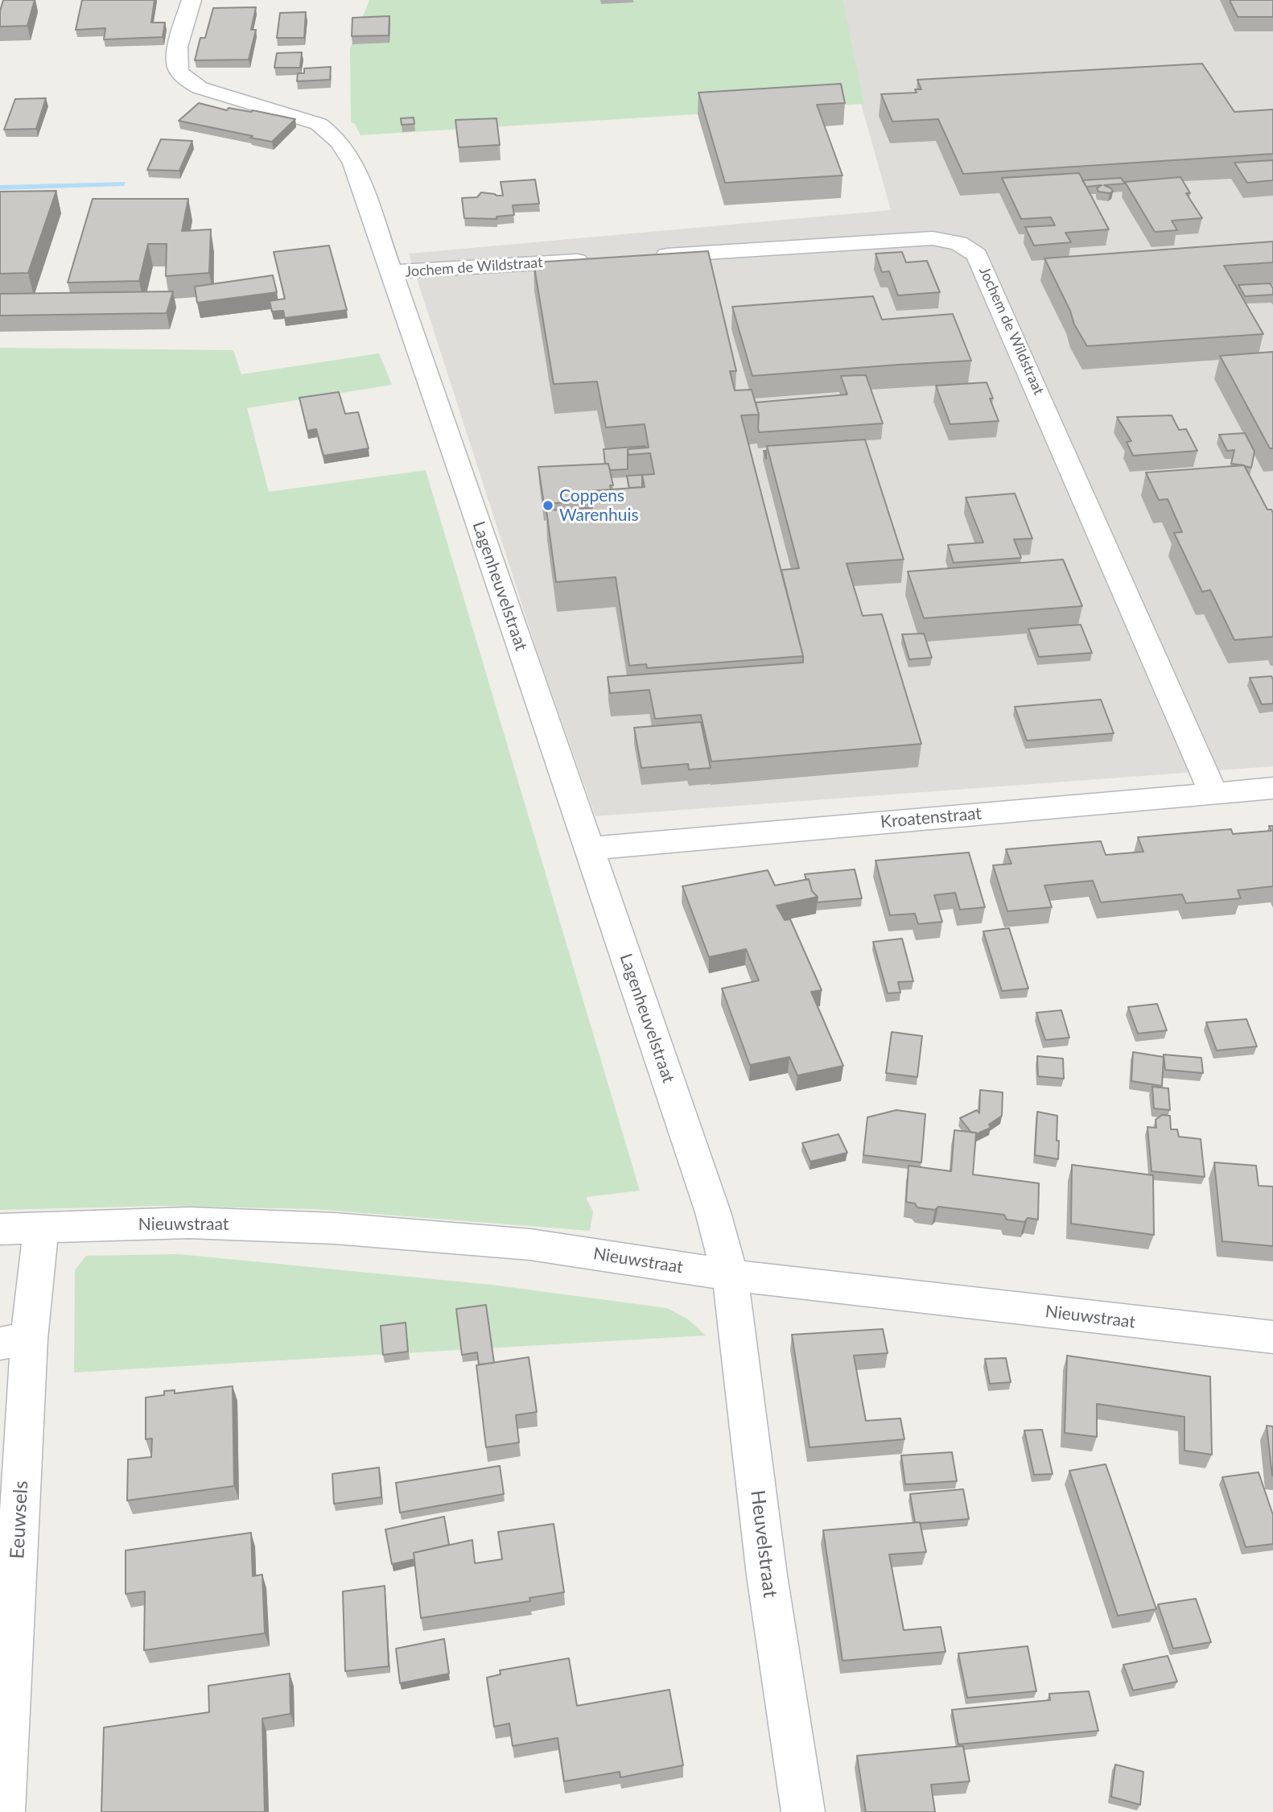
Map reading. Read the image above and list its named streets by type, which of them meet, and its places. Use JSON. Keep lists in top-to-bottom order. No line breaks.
{"streets":{"street":["Jochem de Wildstraat","Lagenheuvelstraat","Kroatenstraat","Nieuwstraat","Eeuwsels","Heuvelstraat"]},"crossings":[["Jochem de Wildstraat","Lagenheuvelstraat"],["Jochem de Wildstraat","Kroatenstraat"],["Lagenheuvelstraat","Kroatenstraat"],["Lagenheuvelstraat","Nieuwstraat"],["Lagenheuvelstraat","Heuvelstraat"],["Nieuwstraat","Eeuwsels"],["Nieuwstraat","Heuvelstraat"]],"places":["Coppens Warenhuis"]}
